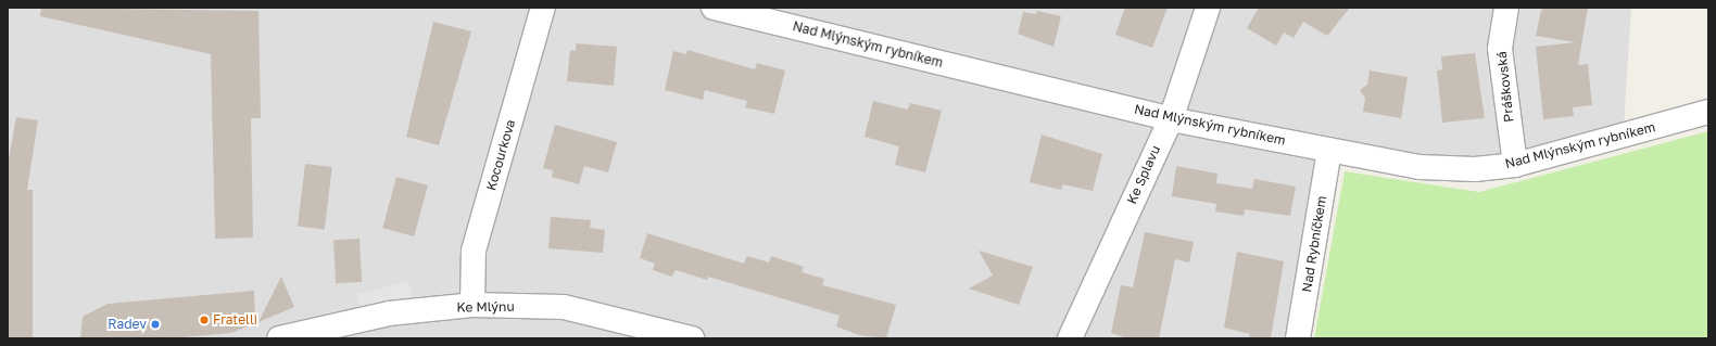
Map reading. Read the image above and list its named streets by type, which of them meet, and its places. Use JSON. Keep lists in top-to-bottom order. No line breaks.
{"streets":{"street":["Nad Mlýnským rybníkem","Práškovská","Kocourkova","Ke Splavu","Nad Rybníčkem","Ke Mlýnu"]},"crossings":[["Nad Mlýnským rybníkem","Práškovská"],["Nad Mlýnským rybníkem","Ke Splavu"],["Nad Mlýnským rybníkem","Nad Rybníčkem"],["Kocourkova","Ke Mlýnu"]],"places":["Fratelli","Radev"]}
